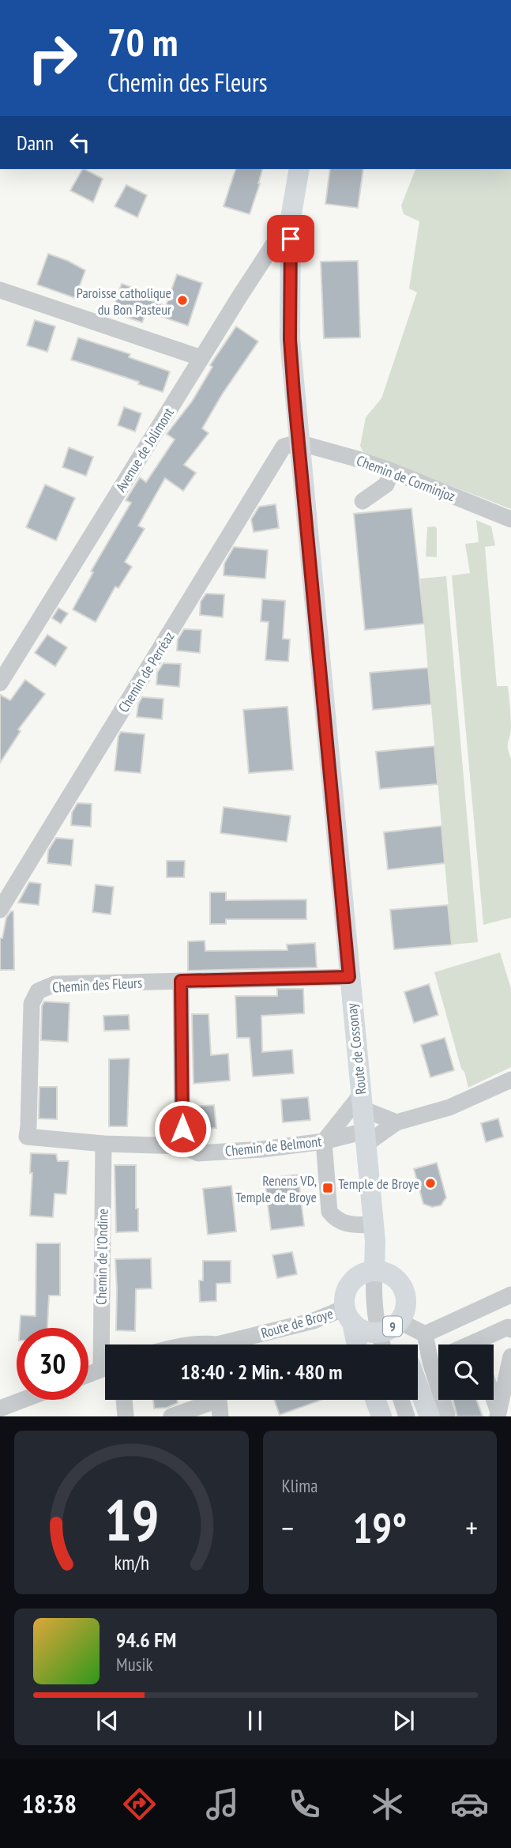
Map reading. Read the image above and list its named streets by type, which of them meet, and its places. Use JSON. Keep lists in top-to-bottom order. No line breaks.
{"streets":{"main road":["Route de Cossonay","9"],"street":["Avenue de Jolimont","Chemin de Corminjoz","Chemin de Perréaz","Chemin des Fleurs","Chemin de Belmont","Chemin de l'Ondine","Route de Broye"]},"crossings":[["Avenue de Jolimont","Route de Cossonay"],["Chemin de Corminjoz","Chemin de Perréaz"],["Chemin de Corminjoz","Route de Cossonay"],["Chemin de Perréaz","Route de Cossonay"],["Chemin des Fleurs","Route de Cossonay"],["Chemin des Fleurs","Chemin de Belmont"],["Chemin des Fleurs","Chemin de l'Ondine"],["Route de Cossonay","Chemin de Belmont"],["Route de Cossonay","9"],["Chemin de Belmont","Chemin de l'Ondine"],["Route de Broye","9"]],"places":{"other":["Paroisse catholique du Bon Pasteur","Temple de Broye"],"transit":["Renens VD, Temple de Broye"]},"page":{"turn":["70 m","Chemin des Fleurs"],"then":"Dann","limit":"30","trip":"18:40 · 2 Min. · 480 m","tile":"Klima","heat":["−","19°","+"],"song":["94.6 FM","Musik"],"tabs":"18:38","gauge":["19","km/h"]}}
